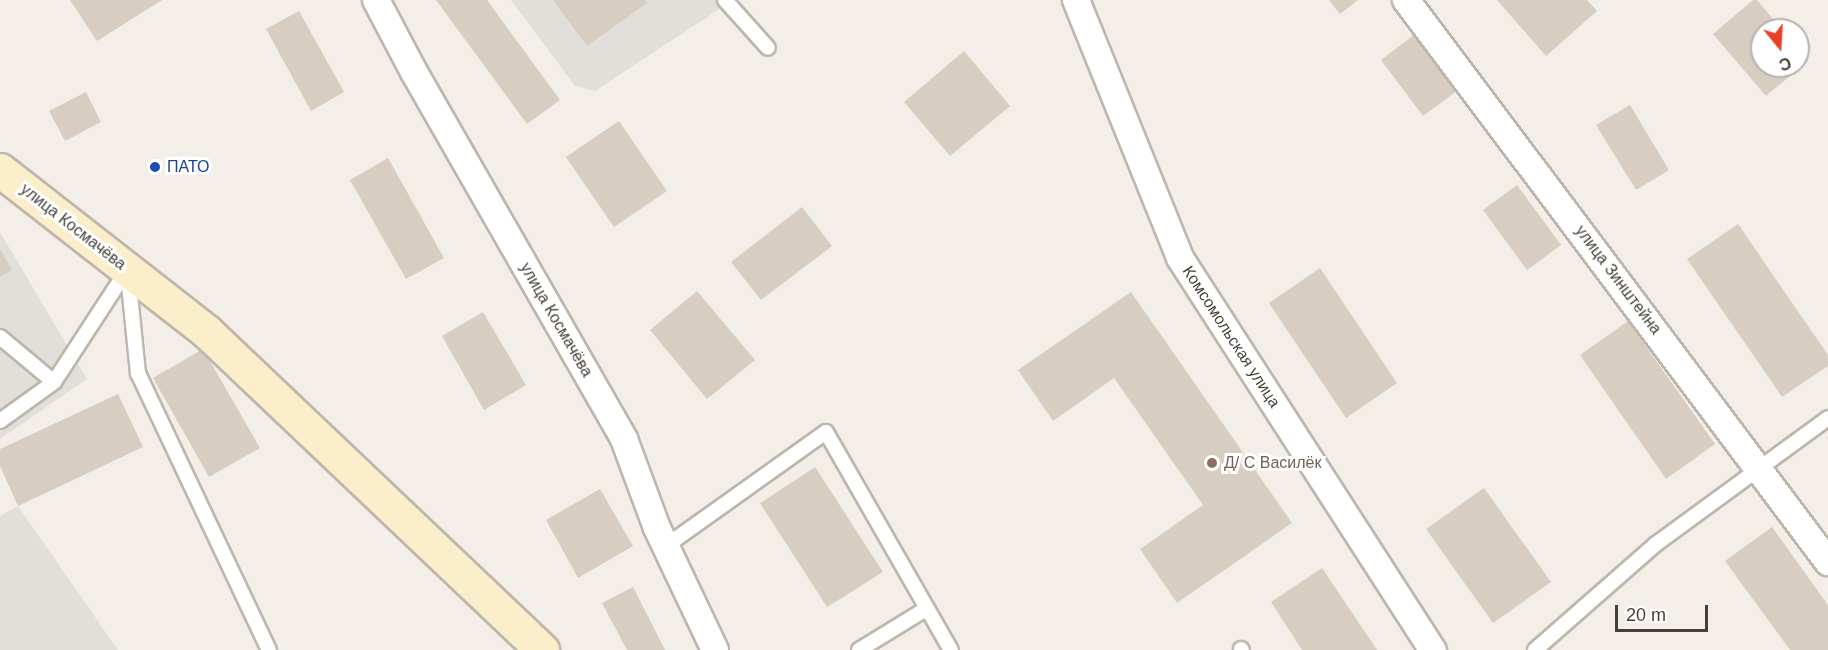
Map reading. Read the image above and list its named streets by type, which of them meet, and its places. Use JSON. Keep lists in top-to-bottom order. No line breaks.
{"streets":{"main road":["улица Космачёва"],"street":["улица Зинштейна","Комсомольская улица"]},"places":["ПАТО","Д/ С Василёк"],"scale_bar":"20 m","north":"bottom"}
